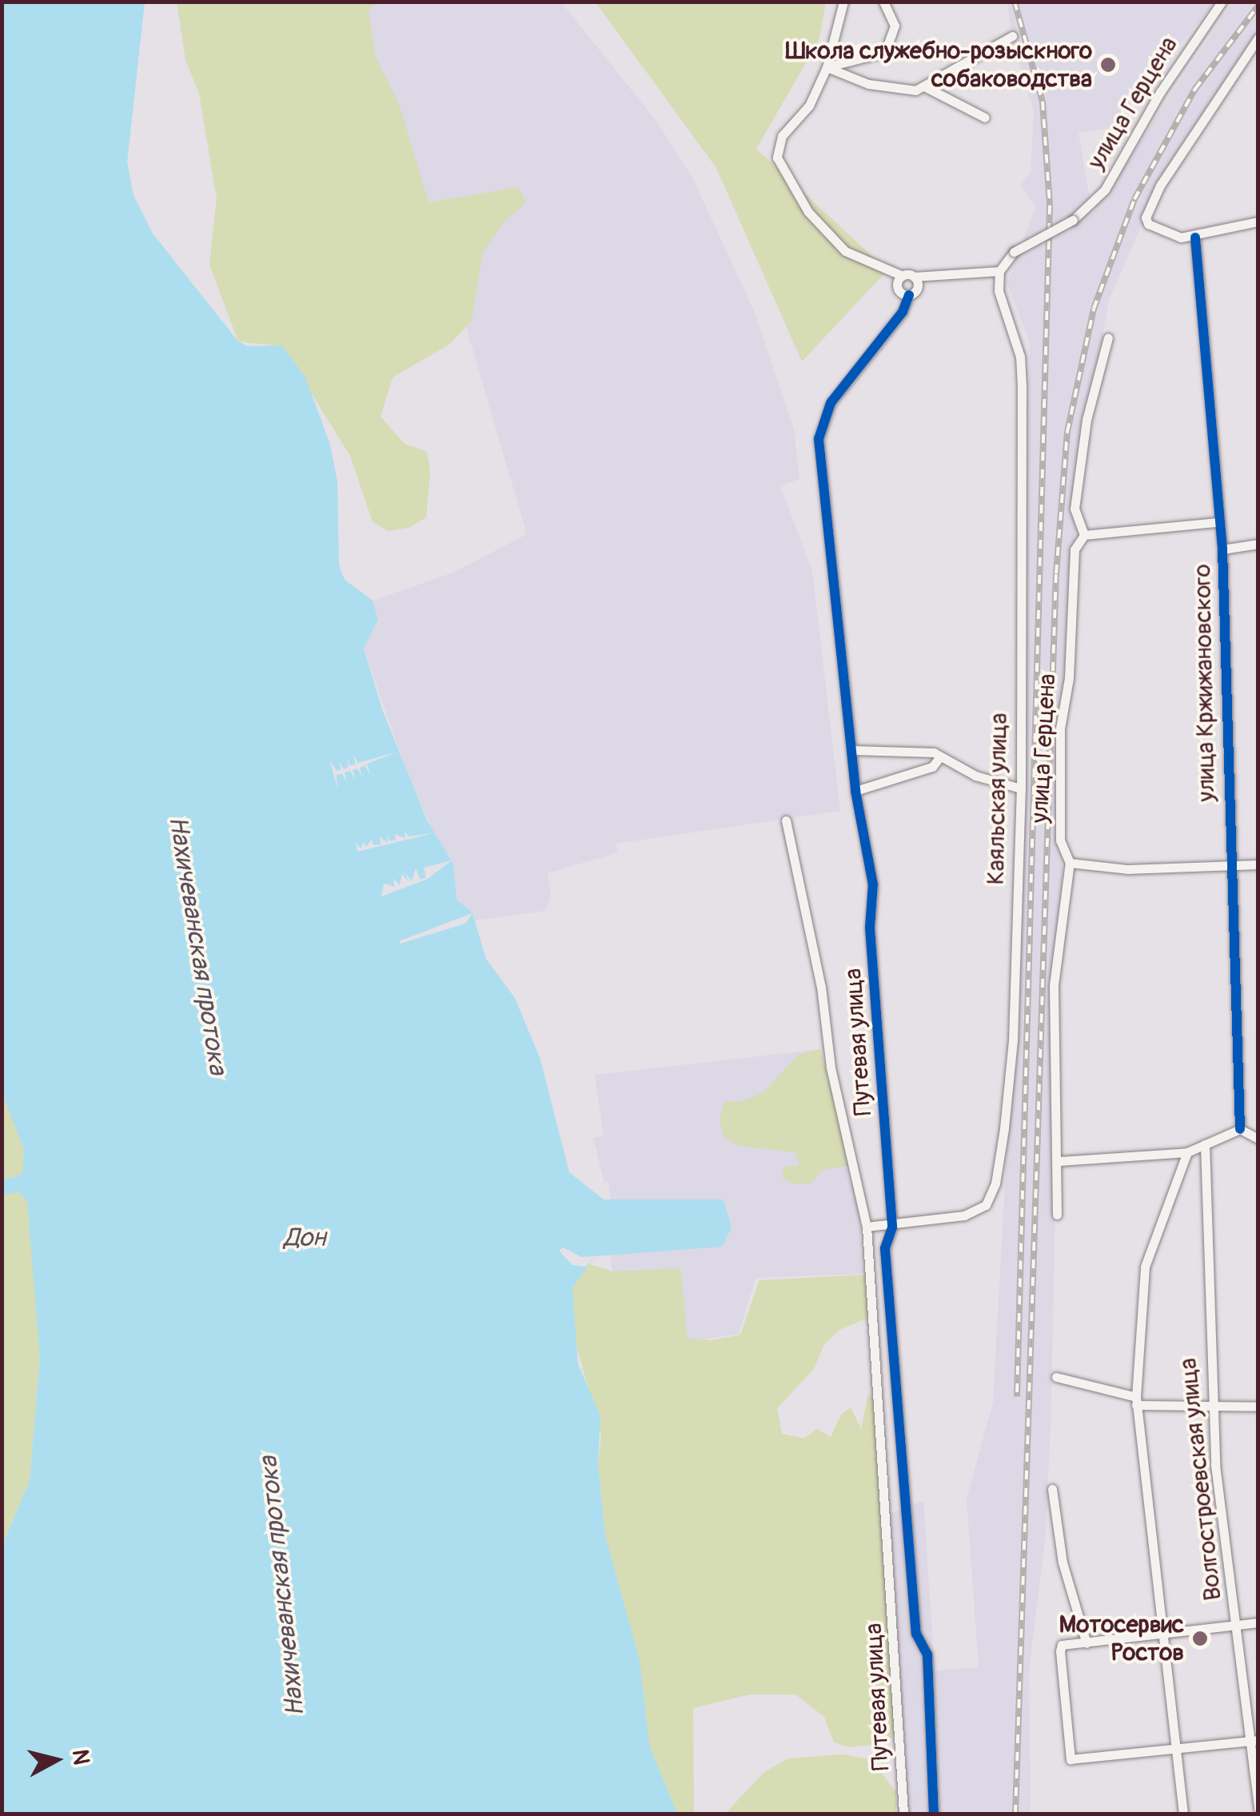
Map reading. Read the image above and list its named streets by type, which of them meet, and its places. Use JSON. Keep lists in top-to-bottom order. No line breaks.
{"streets":{"street":["улица Герцена","улица Кржижановского","Каяльская улица","Путевая улица","Волгостроевская улица"]},"crossings":[["улица Герцена","Каяльская улица"],["Каяльская улица","Путевая улица"]],"water":["Нахичеванская протока","Дон"],"places":["Школа служебно-розыскного собаководства","Мотосервис Ростов"],"north":"right"}
